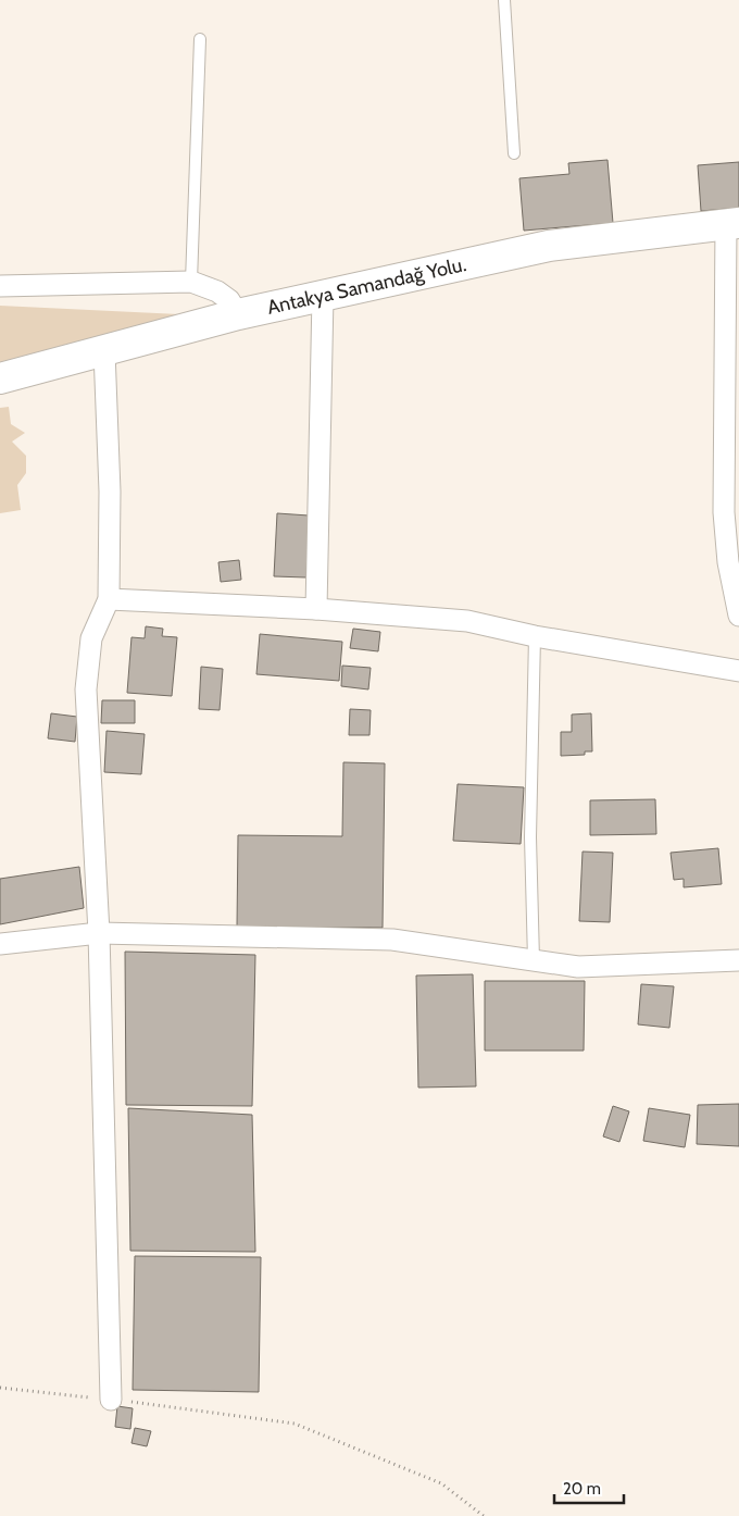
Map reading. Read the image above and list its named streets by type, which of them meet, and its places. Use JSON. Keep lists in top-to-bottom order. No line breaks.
{"streets":{"street":["Antakya Samandağ Yolu."]},"scale_bar":"20 m"}
